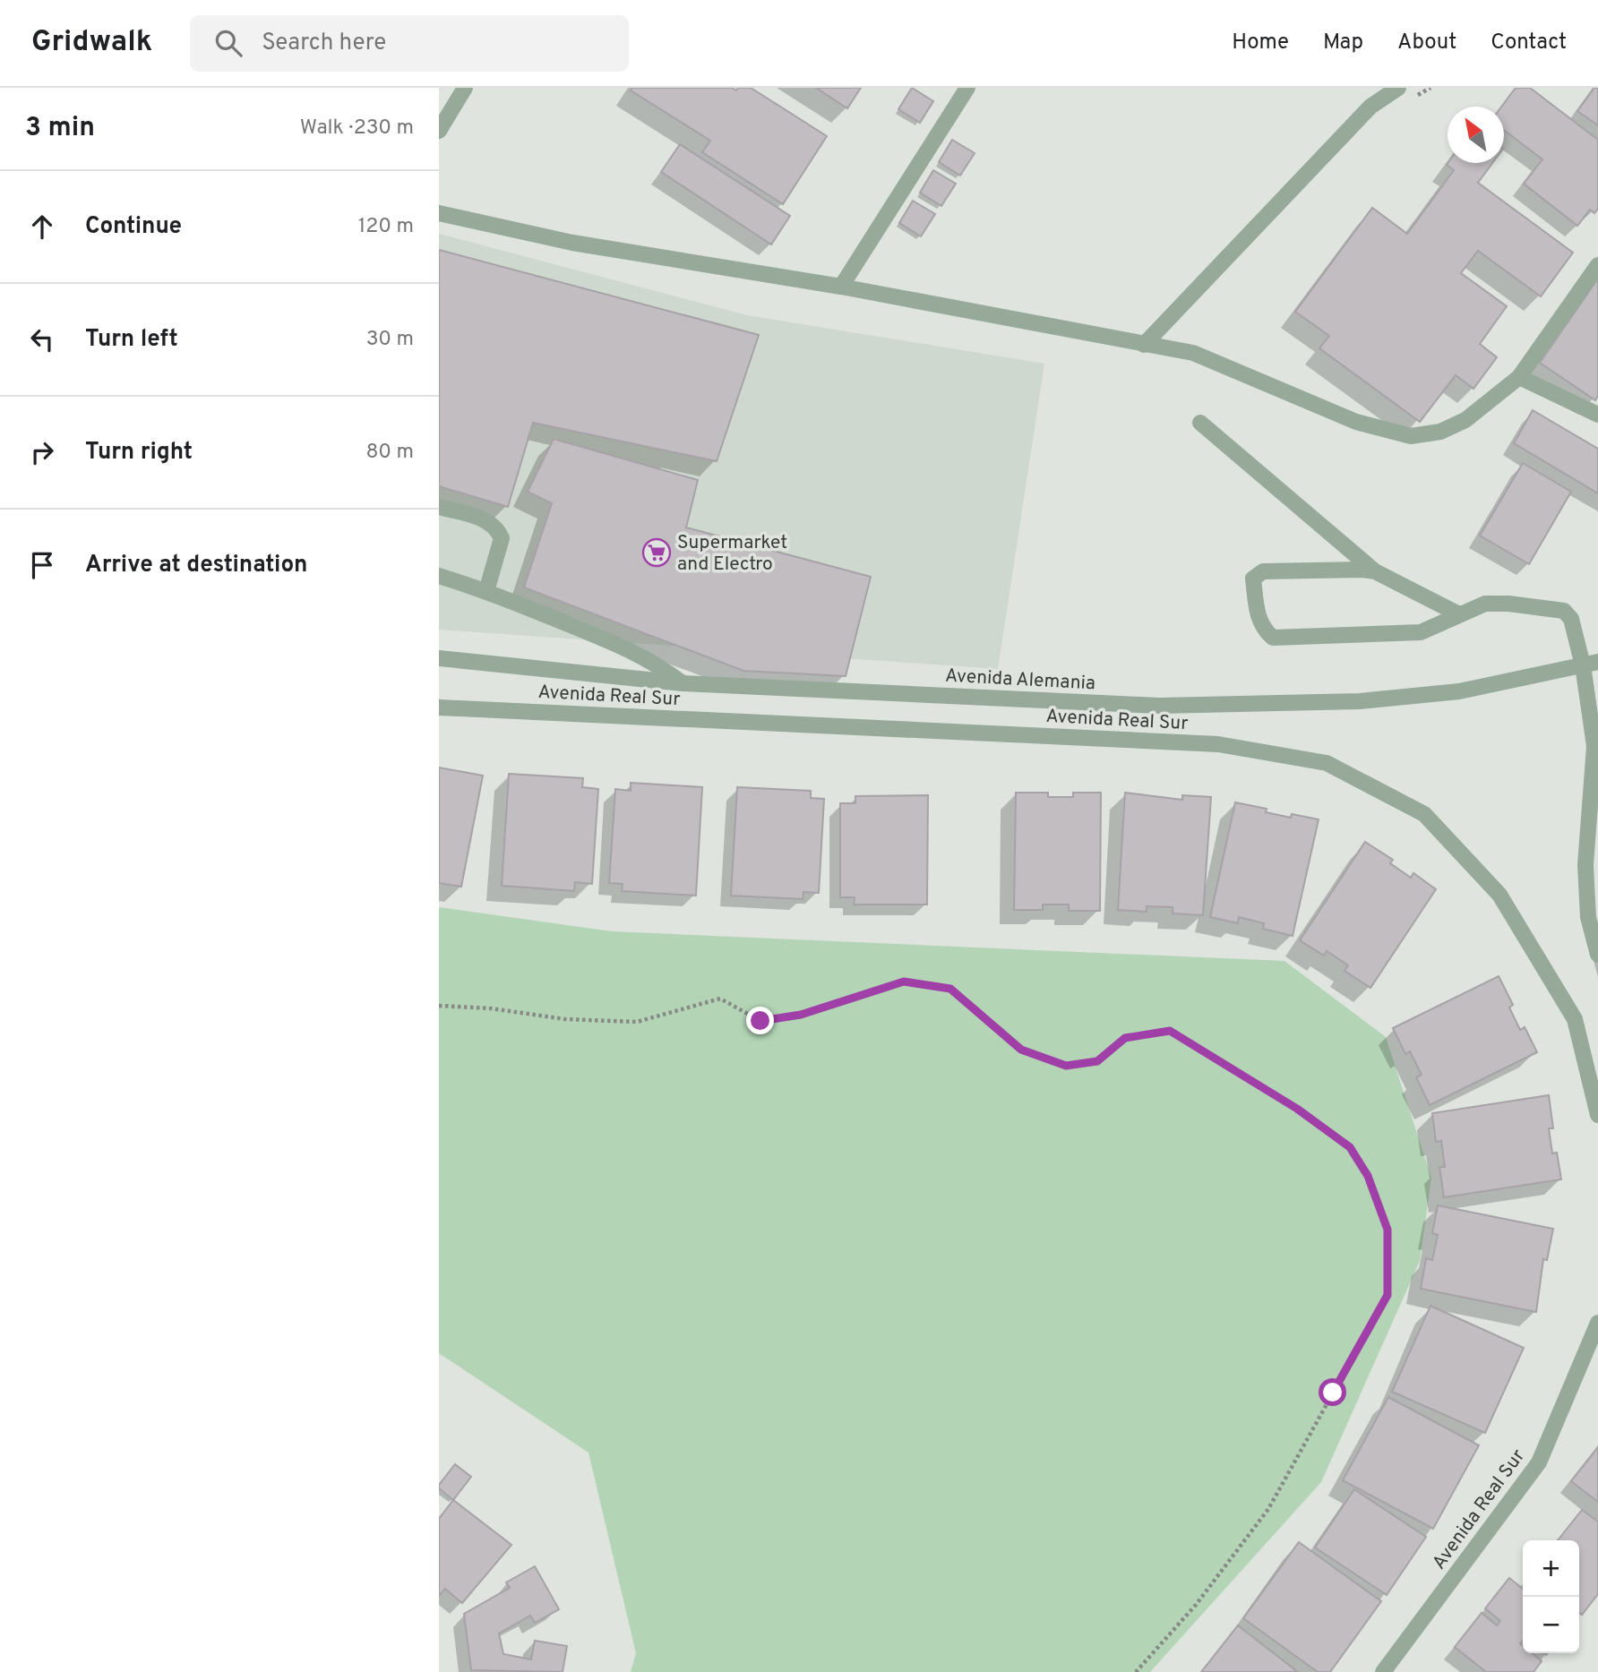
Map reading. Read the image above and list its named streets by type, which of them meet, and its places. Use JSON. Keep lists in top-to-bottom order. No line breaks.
{"streets":{"street":["Avenida Alemania","Avenida Real Sur"]},"places":{"supermarket":["Supermarket and Electro"]},"north":"top left","page":{"header":"Gridwalk","search":"Search here","nav":["Home","Map","About","Contact"],"heading":["3 min","Walk · 230 m"],"list":[["Continue","120 m"],["Turn left","30 m"],["Turn right","80 m"],"Arrive at destination"],"map_buttons":["+","−"]}}
